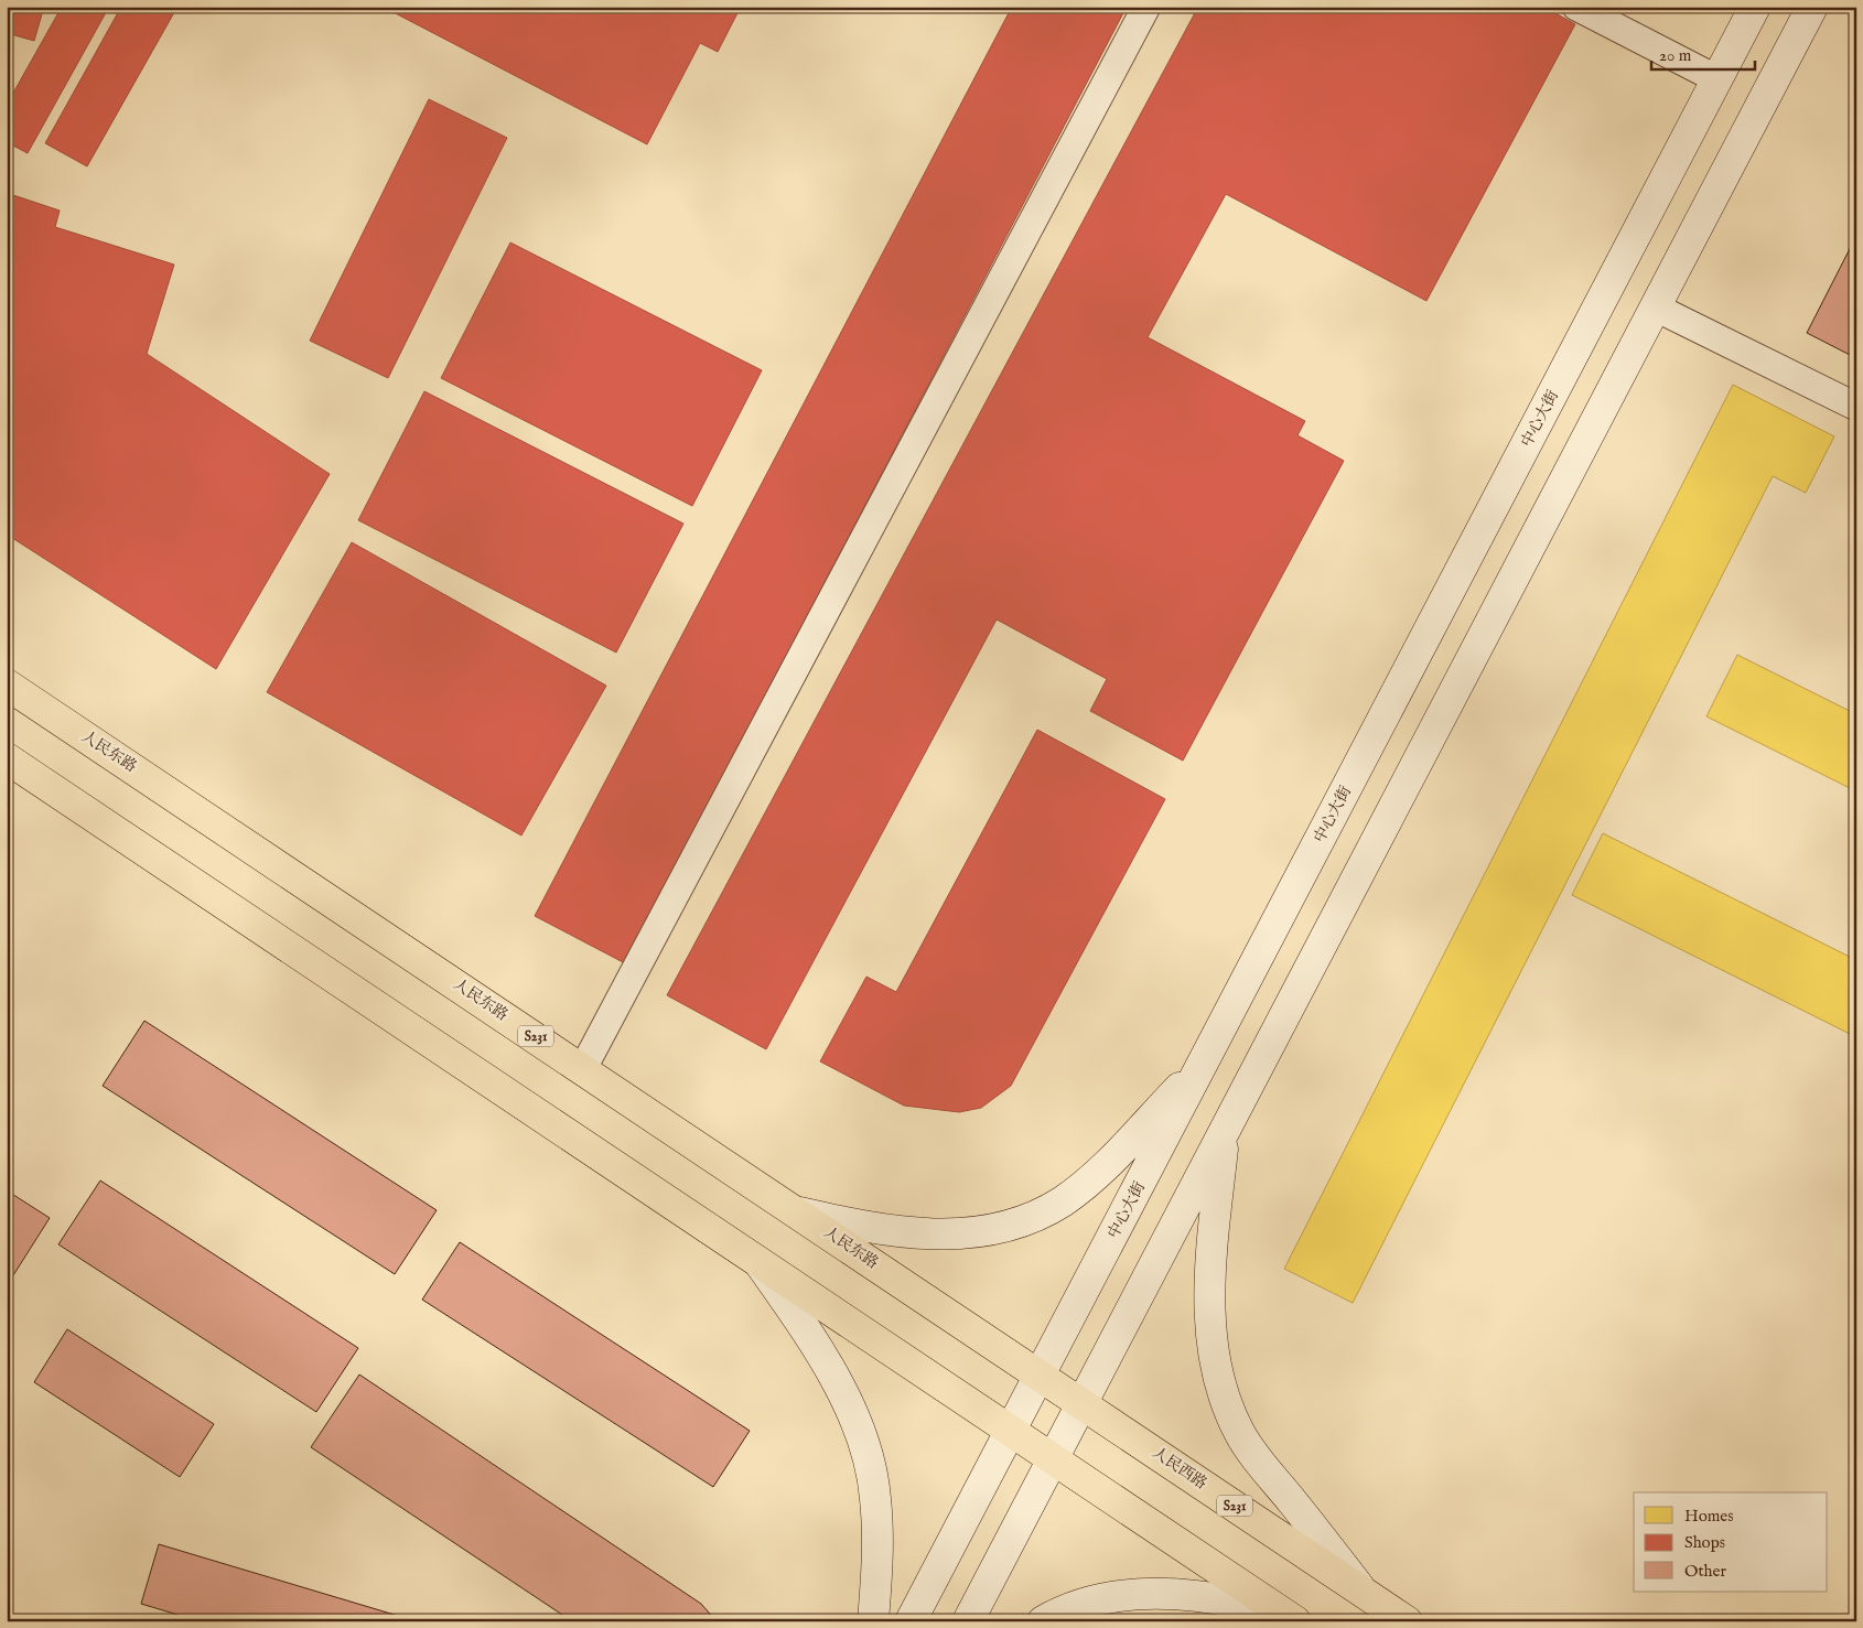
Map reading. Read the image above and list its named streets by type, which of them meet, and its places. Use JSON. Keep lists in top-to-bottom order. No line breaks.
{"streets":{"main road":["中心大街","人民东路","S231","人民西路"]},"crossings":[["中心大街","人民东路"],["中心大街","人民西路"],["人民东路","人民西路"]],"legend":["Homes","Shops","Other"],"scale_bar":"20 m"}
